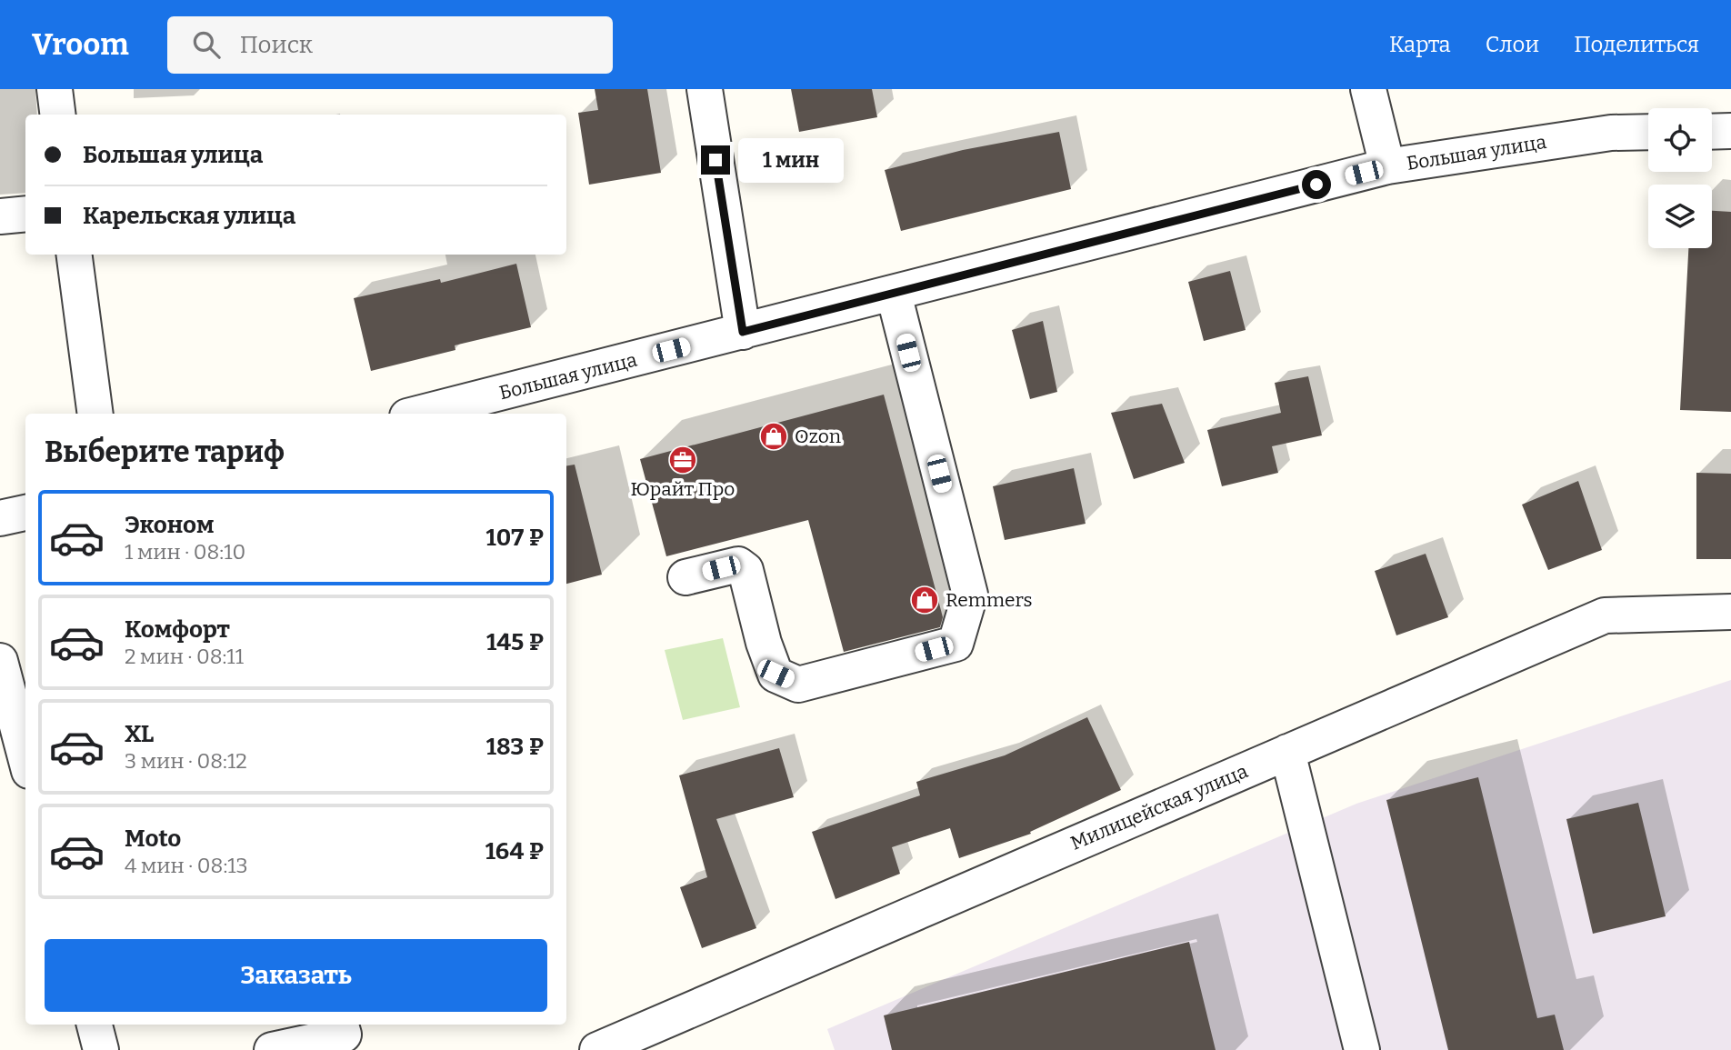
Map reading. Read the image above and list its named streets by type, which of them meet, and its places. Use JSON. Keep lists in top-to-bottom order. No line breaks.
{"streets":{"street":["Большая улица","Милицейская улица"]},"places":{"shop":["Ozon","Remmers"],"office":["Юрайт Про"]},"page":{"header":"Vroom","search":"Поиск","nav":["Карта","Слои","Поделиться"],"banner":["Большая улица","Карельская улица"],"bubble":"1 мин","heading":"Выберите тариф","list":[{"name":"Эконом","note":"1 мин · 08:10","value":"107 ₽"},{"name":"Комфорт","note":"2 мин · 08:11","value":"145 ₽"},{"name":"XL","note":"3 мин · 08:12","value":"183 ₽"},{"name":"Moto","note":"4 мин · 08:13","value":"164 ₽"}],"buttons":"Заказать"}}
